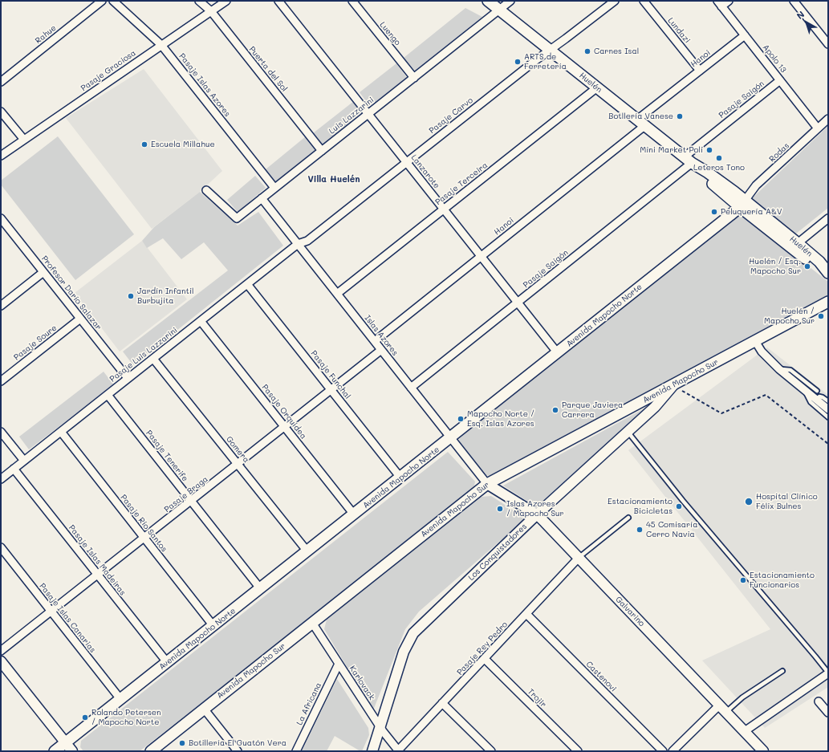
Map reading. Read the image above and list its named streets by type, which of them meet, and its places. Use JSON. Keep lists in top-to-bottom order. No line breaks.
{"streets":{"main road":["Huelén","Avenida Mapocho Norte","Avenida Mapocho Sur"],"street":["Lundazi","Luengo","Rahue","Hanoi","Apolo 13","Puerta del Sol","Pasaje Graciosa","Pasaje Islas Azores","Pasaje Saigón","Luis Lazzarini","Pasaje Carvo","Rodas","Lanzarote","Pasaje Terceira","Profesor Darío Salazar","Islas Azores","Pasaje Soure","Pasaje Luis Lazzarini","Pasaje Funchal","Pasaje Orquídea","Gomera","Pasaje Tenerife","Pasaje Braga","Pasaje Río Santos","Los Conquistadores","Pasaje Islas Madeiras","Galvarino","Pasaje Islas Canarias","Pasaje Rey Pedro","Castenovi","Karlovack","Trojir","La Africana"]},"crossings":[["Lundazi","Hanoi"],["Luengo","Luis Lazzarini"],["Hanoi","Apolo 13"],["Hanoi","Huelén"],["Hanoi","Lanzarote"],["Hanoi","Islas Azores"],["Apolo 13","Pasaje Saigón"],["Apolo 13","Rodas"],["Puerta del Sol","Pasaje Graciosa"],["Puerta del Sol","Luis Lazzarini"],["Pasaje Graciosa","Pasaje Islas Azores"],["Huelén","Pasaje Saigón"],["Huelén","Luis Lazzarini"],["Huelén","Pasaje Carvo"],["Huelén","Rodas"],["Huelén","Pasaje Terceira"],["Huelén","Avenida Mapocho Norte"],["Pasaje Islas Azores","Luis Lazzarini"],["Pasaje Saigón","Lanzarote"],["Pasaje Saigón","Islas Azores"],["Luis Lazzarini","Lanzarote"],["Luis Lazzarini","Islas Azores"],["Pasaje Carvo","Lanzarote"],["Pasaje Carvo","Islas Azores"],["Pasaje Carvo","Pasaje Luis Lazzarini"],["Rodas","Avenida Mapocho Norte"],["Lanzarote","Pasaje Terceira"],["Lanzarote","Avenida Mapocho Norte"],["Pasaje Terceira","Islas Azores"],["Profesor Darío Salazar","Pasaje Soure"],["Profesor Darío Salazar","Pasaje Luis Lazzarini"],["Avenida Mapocho Norte","Islas Azores"],["Avenida Mapocho Norte","Pasaje Funchal"],["Avenida Mapocho Norte","Pasaje Orquídea"],["Avenida Mapocho Norte","Gomera"],["Avenida Mapocho Norte","Pasaje Tenerife"],["Avenida Mapocho Norte","Pasaje Río Santos"],["Avenida Mapocho Norte","Pasaje Islas Madeiras"],["Avenida Mapocho Norte","Pasaje Islas Canarias"],["Islas Azores","Pasaje Luis Lazzarini"],["Islas Azores","Avenida Mapocho Sur"],["Islas Azores","Pasaje Braga"],["Islas Azores","Galvarino"],["Pasaje Luis Lazzarini","Pasaje Funchal"],["Pasaje Luis Lazzarini","Pasaje Orquídea"],["Pasaje Luis Lazzarini","Gomera"],["Pasaje Luis Lazzarini","Pasaje Tenerife"],["Pasaje Luis Lazzarini","Pasaje Río Santos"],["Pasaje Luis Lazzarini","Pasaje Islas Madeiras"],["Pasaje Funchal","Pasaje Braga"],["Avenida Mapocho Sur","Los Conquistadores"],["Avenida Mapocho Sur","Galvarino"],["Avenida Mapocho Sur","Karlovack"],["Pasaje Orquídea","Pasaje Braga"],["Gomera","Pasaje Braga"],["Pasaje Tenerife","Pasaje Braga"],["Pasaje Braga","Pasaje Río Santos"],["Pasaje Braga","Pasaje Islas Madeiras"],["Pasaje Braga","Pasaje Islas Canarias"],["Los Conquistadores","Galvarino"],["Los Conquistadores","Karlovack"],["Galvarino","Pasaje Rey Pedro"],["Pasaje Rey Pedro","Castenovi"],["Pasaje Rey Pedro","Karlovack"],["Pasaje Rey Pedro","Trojir"],["Karlovack","La Africana"]],"districts":["Villa Huelén"],"places":["Carnes Isal","ARTS de Ferretería","Botllería Vanese","Escuela Millahue","Mini Market Poli","Leteros Tono","Peluquería A&V","Huelén / Esq. Mapocho Sur","Jardín Infantil Burbujita","Huelén / Mapocho Sur","Parque Javiera Carrera","Mapocho Norte / Esq. Islas Azores","Hospital Clínico Félix Bulnes","Estacionamiento Bicicletas","Islas Azores / Mapocho Sur","45 Comisaría Cerro Navia","Estacionamiento Funcionarios","Rolando Petersen / Mapocho Norte","Botillería El Guatón Vera"],"north":"top left"}
